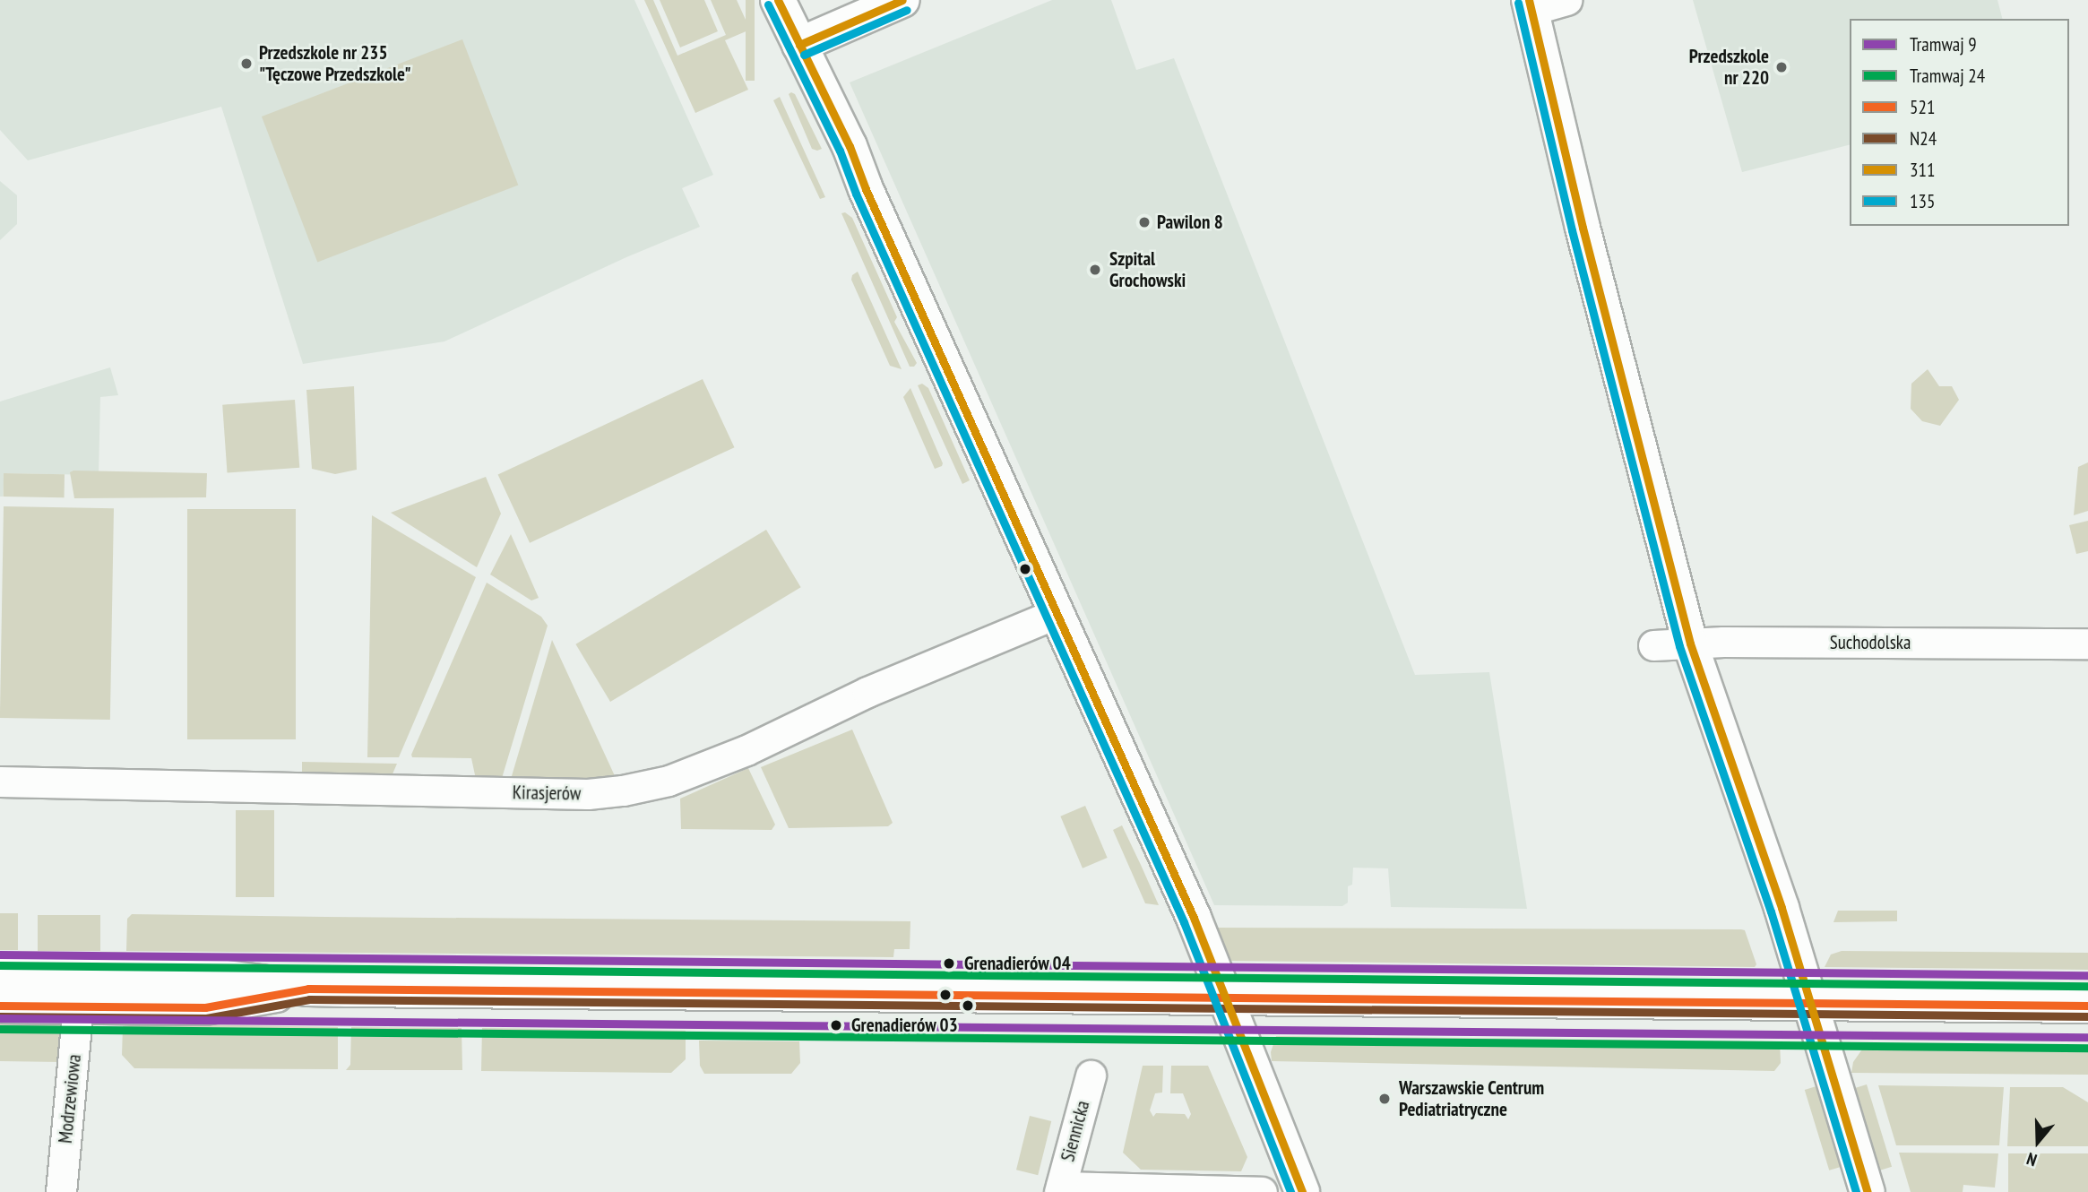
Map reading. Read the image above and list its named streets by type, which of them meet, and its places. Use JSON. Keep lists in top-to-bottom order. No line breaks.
{"streets":{"street":["Suchodolska","Kirasjerów","Modrzewiowa","Siennicka"]},"places":["Przedszkole nr 235 \"Tęczowe Przedszkole\"","Przedszkole nr 220","Pawilon 8","Szpital Grochowski","Grenadierów 04","Grenadierów 03","Warszawskie Centrum Pediatriatryczne"],"lines":["transit line 311","transit line 135","tram line 9","tram line 24","transit line 521","transit line N24"],"legend":["Tramwaj 9","Tramwaj 24","521","N24","311","135"],"north":"bottom"}
